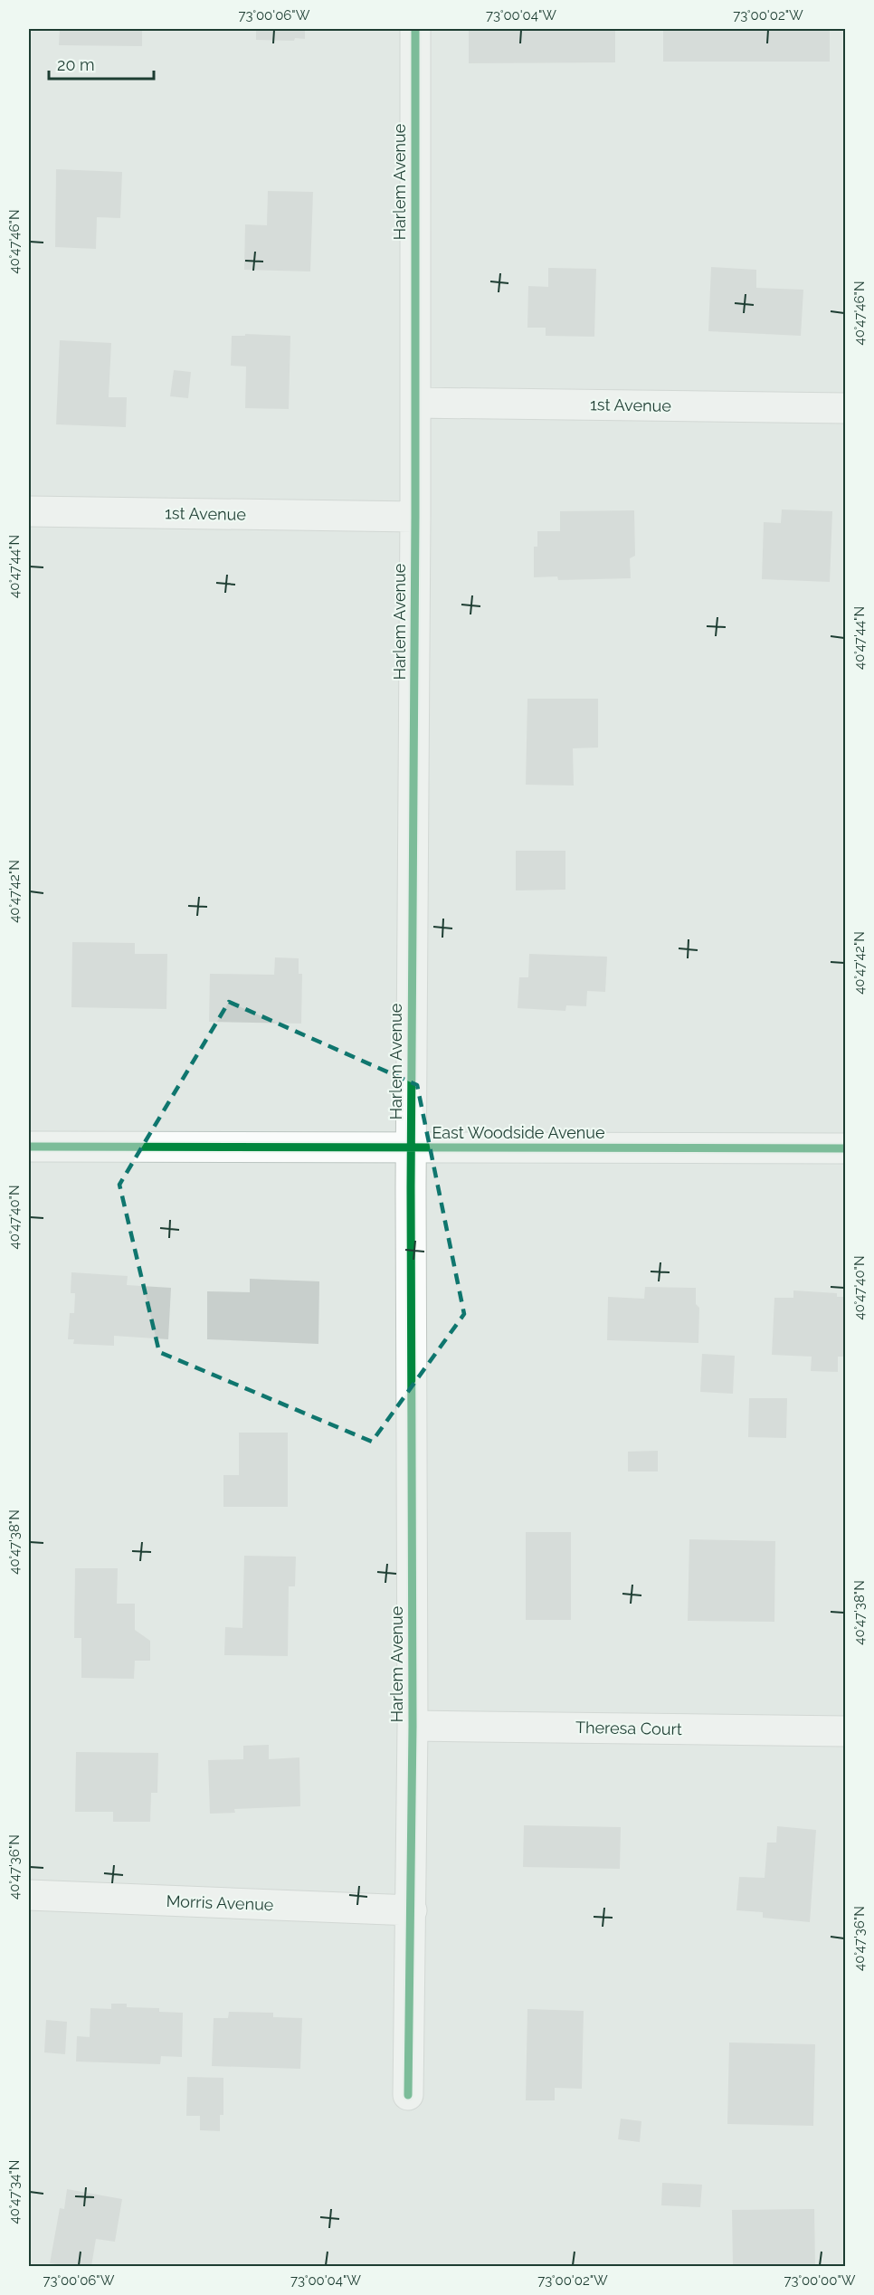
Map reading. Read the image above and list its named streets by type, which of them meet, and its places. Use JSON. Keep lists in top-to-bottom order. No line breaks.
{"streets":{"street":["Harlem Avenue","1st Avenue","East Woodside Avenue","Theresa Court","Morris Avenue"]},"crossings":[["Harlem Avenue","1st Avenue"],["Harlem Avenue","East Woodside Avenue"],["Harlem Avenue","Theresa Court"],["Harlem Avenue","Morris Avenue"]],"scale_bar":"20 m","coordinates":["73°00'06\"W","73°00'04\"W","73°00'02\"W","40°47'46\"N","40°47'44\"N","40°47'42\"N","40°47'40\"N","40°47'38\"N","40°47'36\"N","40°47'34\"N","73°00'00\"W"]}
